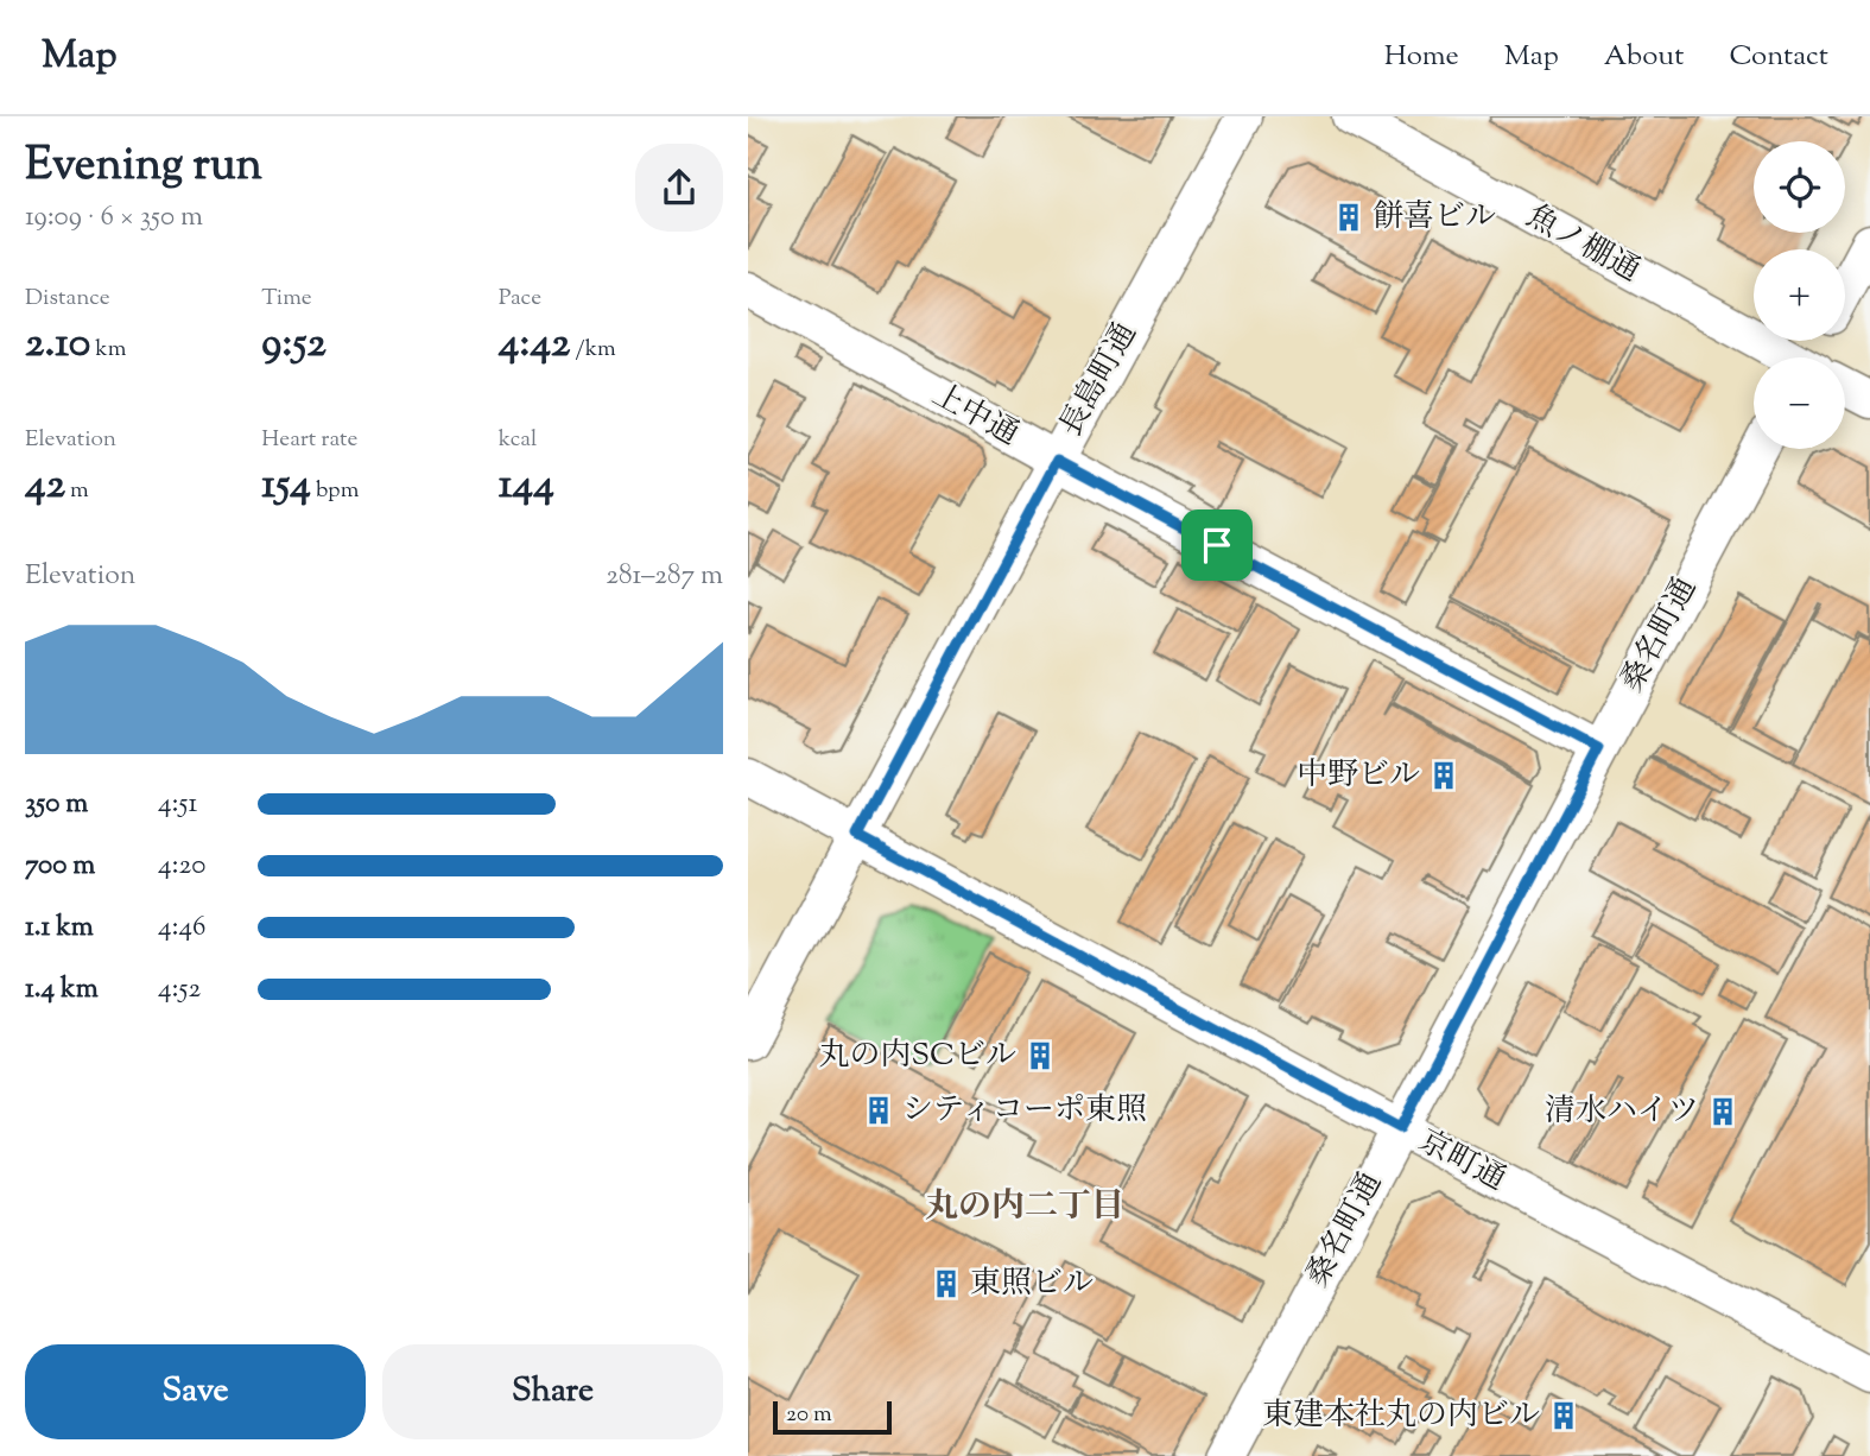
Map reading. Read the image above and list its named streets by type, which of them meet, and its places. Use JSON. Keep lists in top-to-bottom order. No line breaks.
{"streets":{"street":["魚ノ棚通","長島町通","上中通","桑名町通","京町通"]},"crossings":[["長島町通","上中通"],["長島町通","京町通"],["上中通","桑名町通"],["桑名町通","京町通"]],"districts":["丸の内二丁目"],"places":{"building":["餅喜ビル","中野ビル","丸の内SCビル","シティコーポ東照","清水ハイツ","東照ビル","東建本社丸の内ビル"]},"scale_bar":"20 m","page":{"header":"Map","nav":["Home","Map","About","Contact"],"heading":["Evening run","19:09 · 6 × 350 m"],"map_buttons":["+","−"],"stats":[["Distance","2.10 km"],["Time","9:52"],["Pace","4:42 /km"],["Elevation","42 m"],["Heart rate","154 bpm"],["kcal","144"]],"chart":["Elevation","281–287 m"],"list":[{"name":"350 m","note":"4:51"},{"name":"700 m","note":"4:20"},{"name":"1.1 km","note":"4:46"},{"name":"1.4 km","note":"4:52"}],"buttons":["Save","Share"],"scale":"20 m"}}
